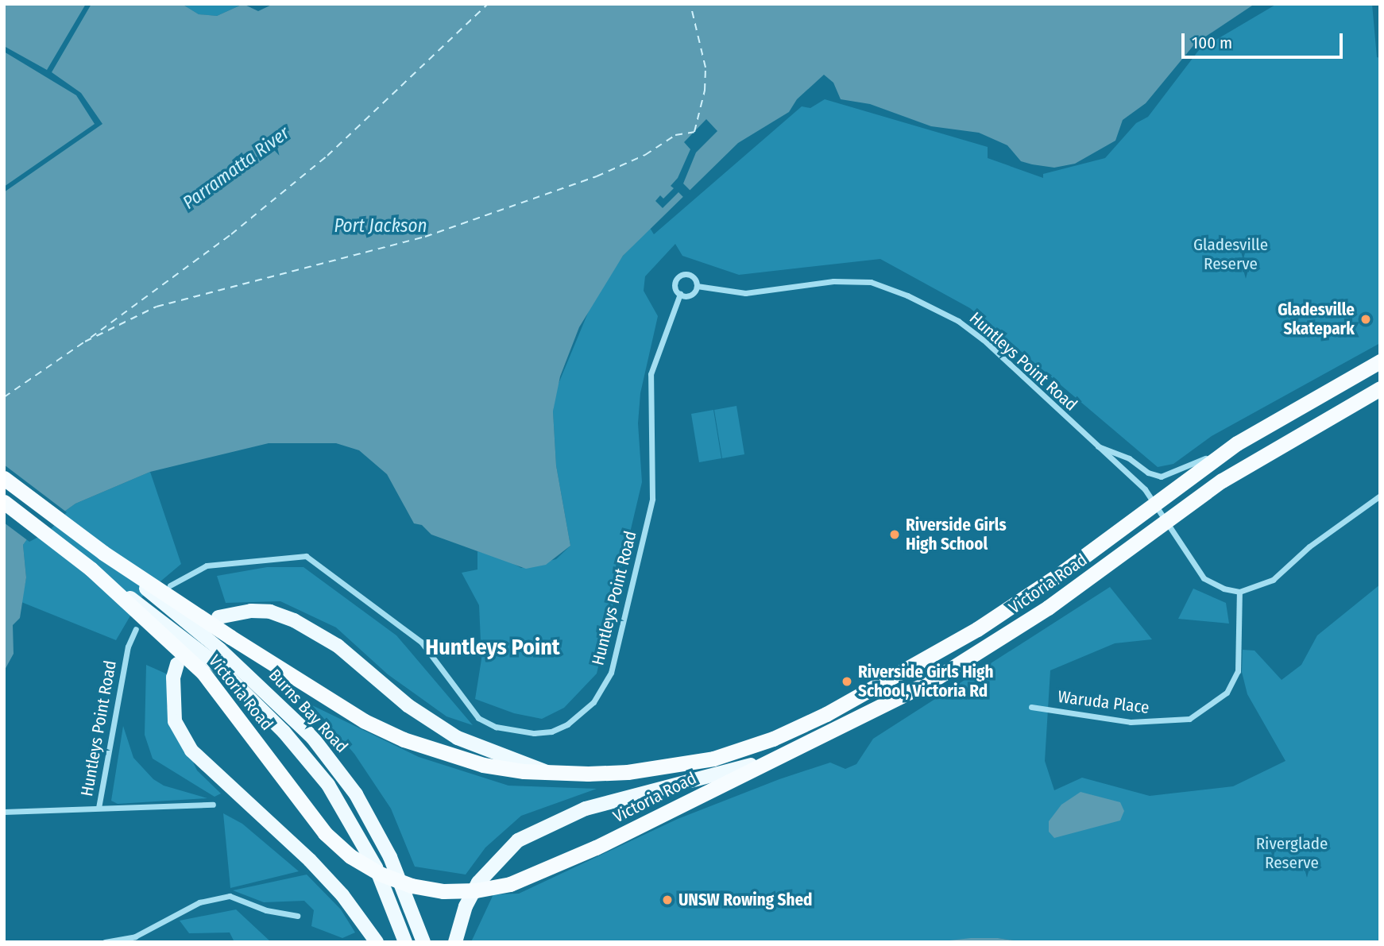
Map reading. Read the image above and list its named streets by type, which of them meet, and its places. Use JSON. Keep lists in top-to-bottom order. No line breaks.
{"streets":{"highway":["Victoria Road"],"main road":["Burns Bay Road"],"street":["Huntleys Point Road","Waruda Place"]},"crossings":[["Huntleys Point Road","Victoria Road"],["Huntleys Point Road","Waruda Place"],["Victoria Road","Burns Bay Road"]],"districts":["Huntleys Point"],"water":["Parramatta River","Port Jackson"],"parks":["Gladesville Reserve","Riverglade Reserve"],"places":["Gladesville Skatepark","Riverside Girls High School","Riverside Girls High School, Victoria Rd","UNSW Rowing Shed"],"scale_bar":"100 m"}
